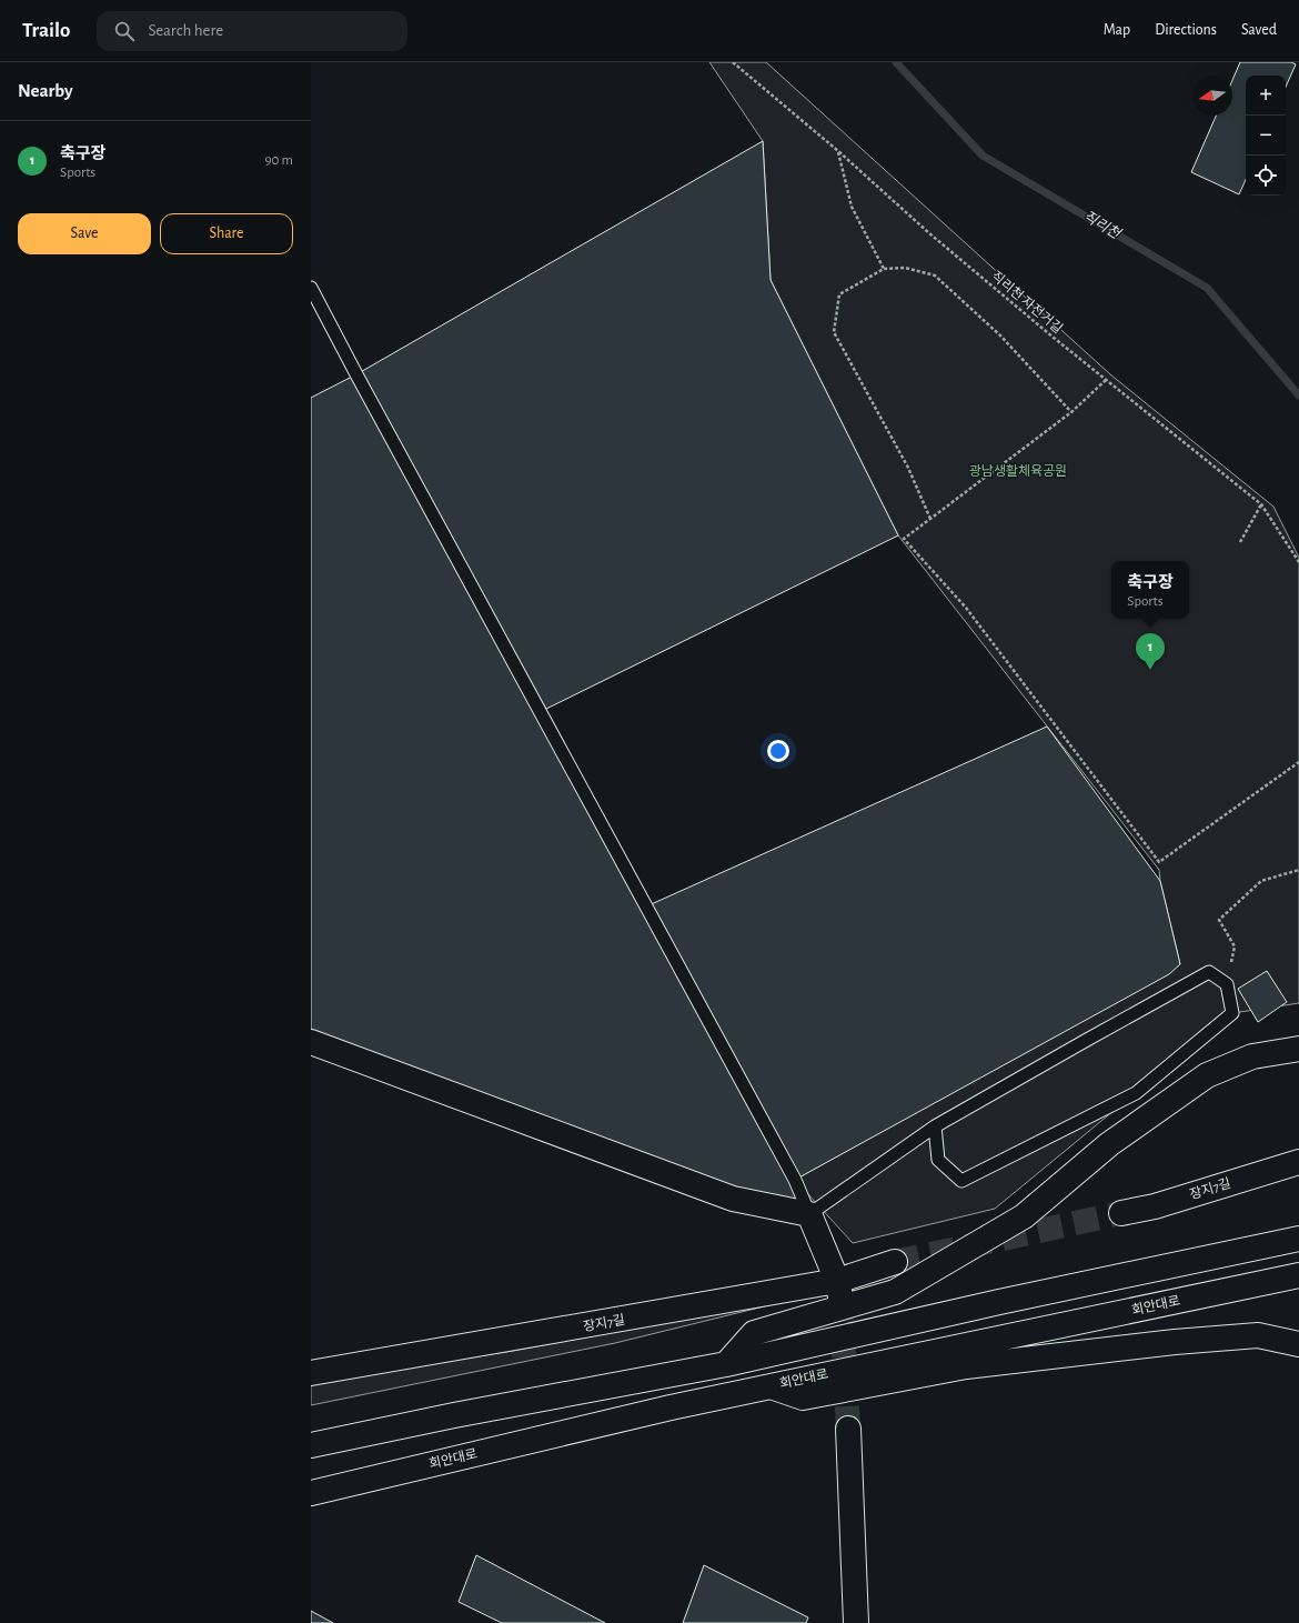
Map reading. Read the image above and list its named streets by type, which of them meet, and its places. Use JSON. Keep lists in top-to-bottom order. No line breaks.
{"streets":{"main road":["장지7길","회안대로"],"path":["직리천 자전거길"]},"water":["직리천"],"parks":["광남생활체육공원"],"north":"left","page":{"header":"Trailo","search":"Search here","nav":["Map","Directions","Saved"],"heading":"Nearby","map_buttons":["+","−"],"list":[{"mark":"1","name":"축구장","note":"Sports","value":"90 m"}],"buttons":["Save","Share"],"popup":["축구장","Sports"],"pins":"1"}}
